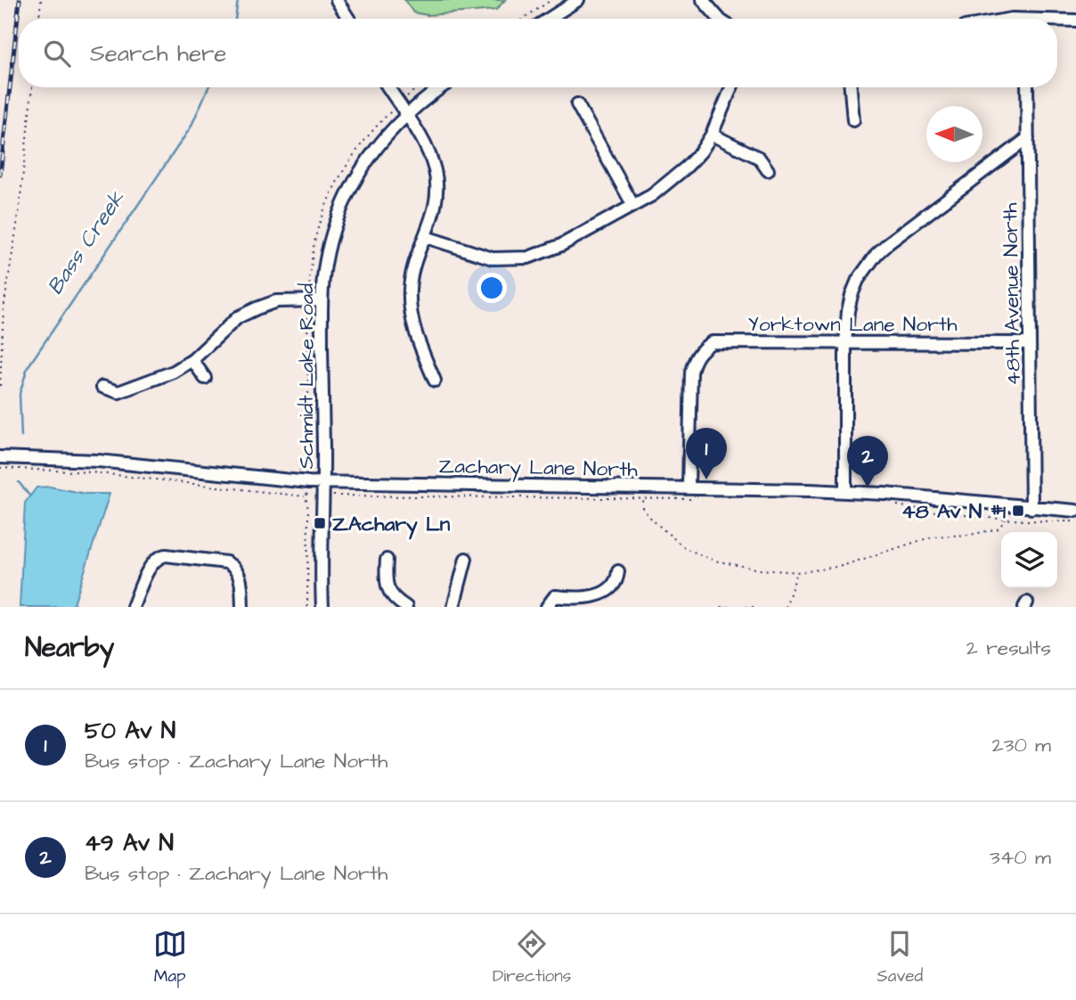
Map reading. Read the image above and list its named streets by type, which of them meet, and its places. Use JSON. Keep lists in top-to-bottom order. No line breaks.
{"streets":{"street":["48th Avenue North","Yorktown Lane North","Schmidt Lake Road","Zachary Lane North"]},"crossings":[["48th Avenue North","Yorktown Lane North"],["48th Avenue North","Zachary Lane North"],["Yorktown Lane North","Zachary Lane North"],["Schmidt Lake Road","Zachary Lane North"]],"water":["Bass Creek"],"places":{"transit":["48 Av N #1","ZAchary Ln"]},"north":"left","page":{"search":"Search here","pins":["1","2"],"heading":["Nearby","2 results"],"list":[{"mark":"1","name":"50 Av N","note":"Bus stop · Zachary Lane North","value":"230 m"},{"mark":"2","name":"49 Av N","note":"Bus stop · Zachary Lane North","value":"340 m"}],"nav":["Map","Directions","Saved"]}}
